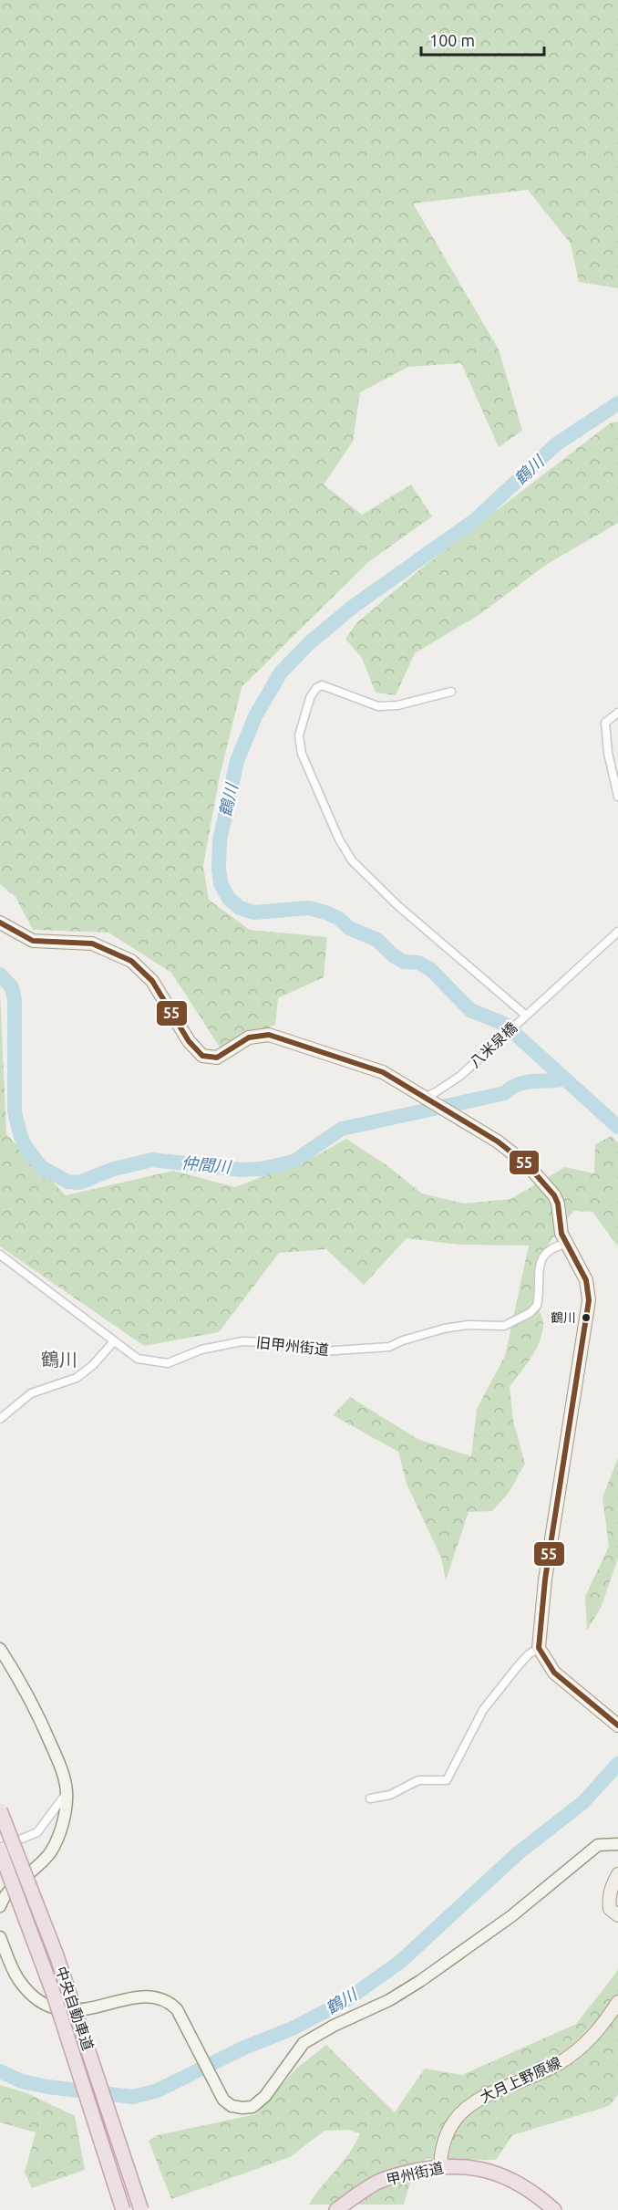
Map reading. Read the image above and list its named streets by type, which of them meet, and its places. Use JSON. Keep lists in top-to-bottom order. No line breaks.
{"streets":{"highway":["中央自動車道","甲州街道"],"main road":["大月上野原線"],"street":["八米泉橋","旧甲州街道"]},"crossings":[["大月上野原線","甲州街道"]],"districts":["鶴川"],"water":["鶴川","仲間川"],"places":["鶴川"],"lines":["transit line 55"],"scale_bar":"100 m"}
